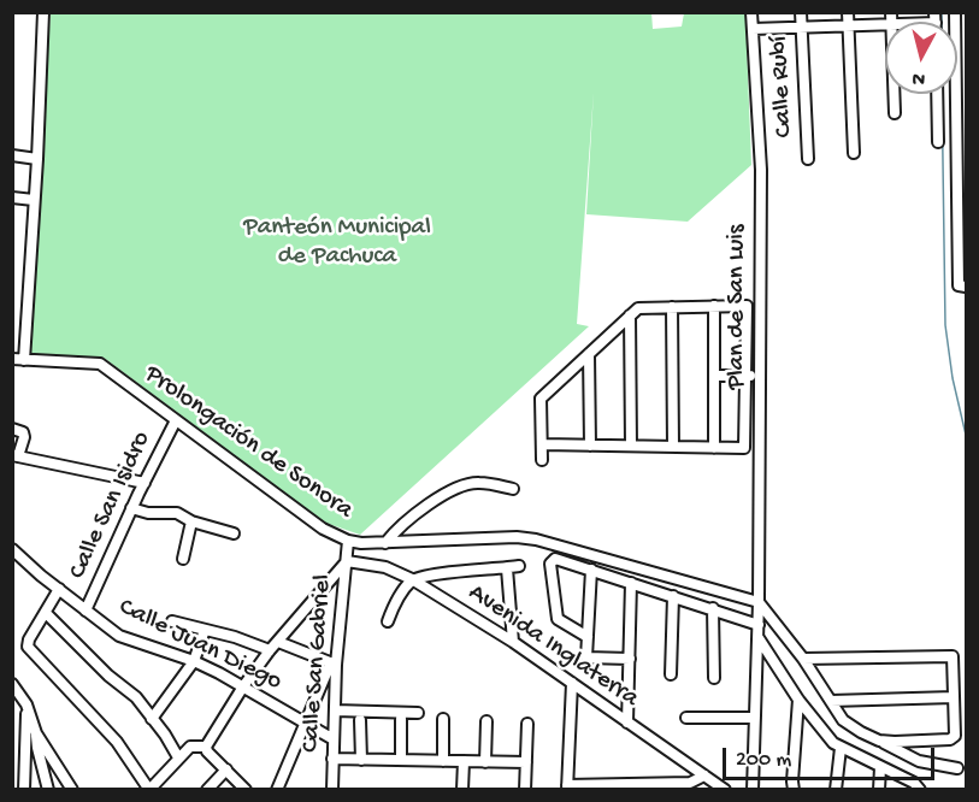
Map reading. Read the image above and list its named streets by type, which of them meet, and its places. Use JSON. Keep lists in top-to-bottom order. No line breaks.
{"streets":{"street":["Calle Rubí","Plan de San Luis","Prolongación de Sonora","Calle San Isidro","Calle Juan Diego","Avenida Inglaterra","Calle San Gabriel"]},"crossings":[["Plan de San Luis","Prolongación de Sonora"],["Prolongación de Sonora","Calle San Isidro"],["Prolongación de Sonora","Calle San Gabriel"],["Calle San Isidro","Calle Juan Diego"],["Calle Juan Diego","Calle San Gabriel"],["Avenida Inglaterra","Calle San Gabriel"]],"parks":["Panteón Municipal de Pachuca"],"scale_bar":"200 m","north":"bottom"}
